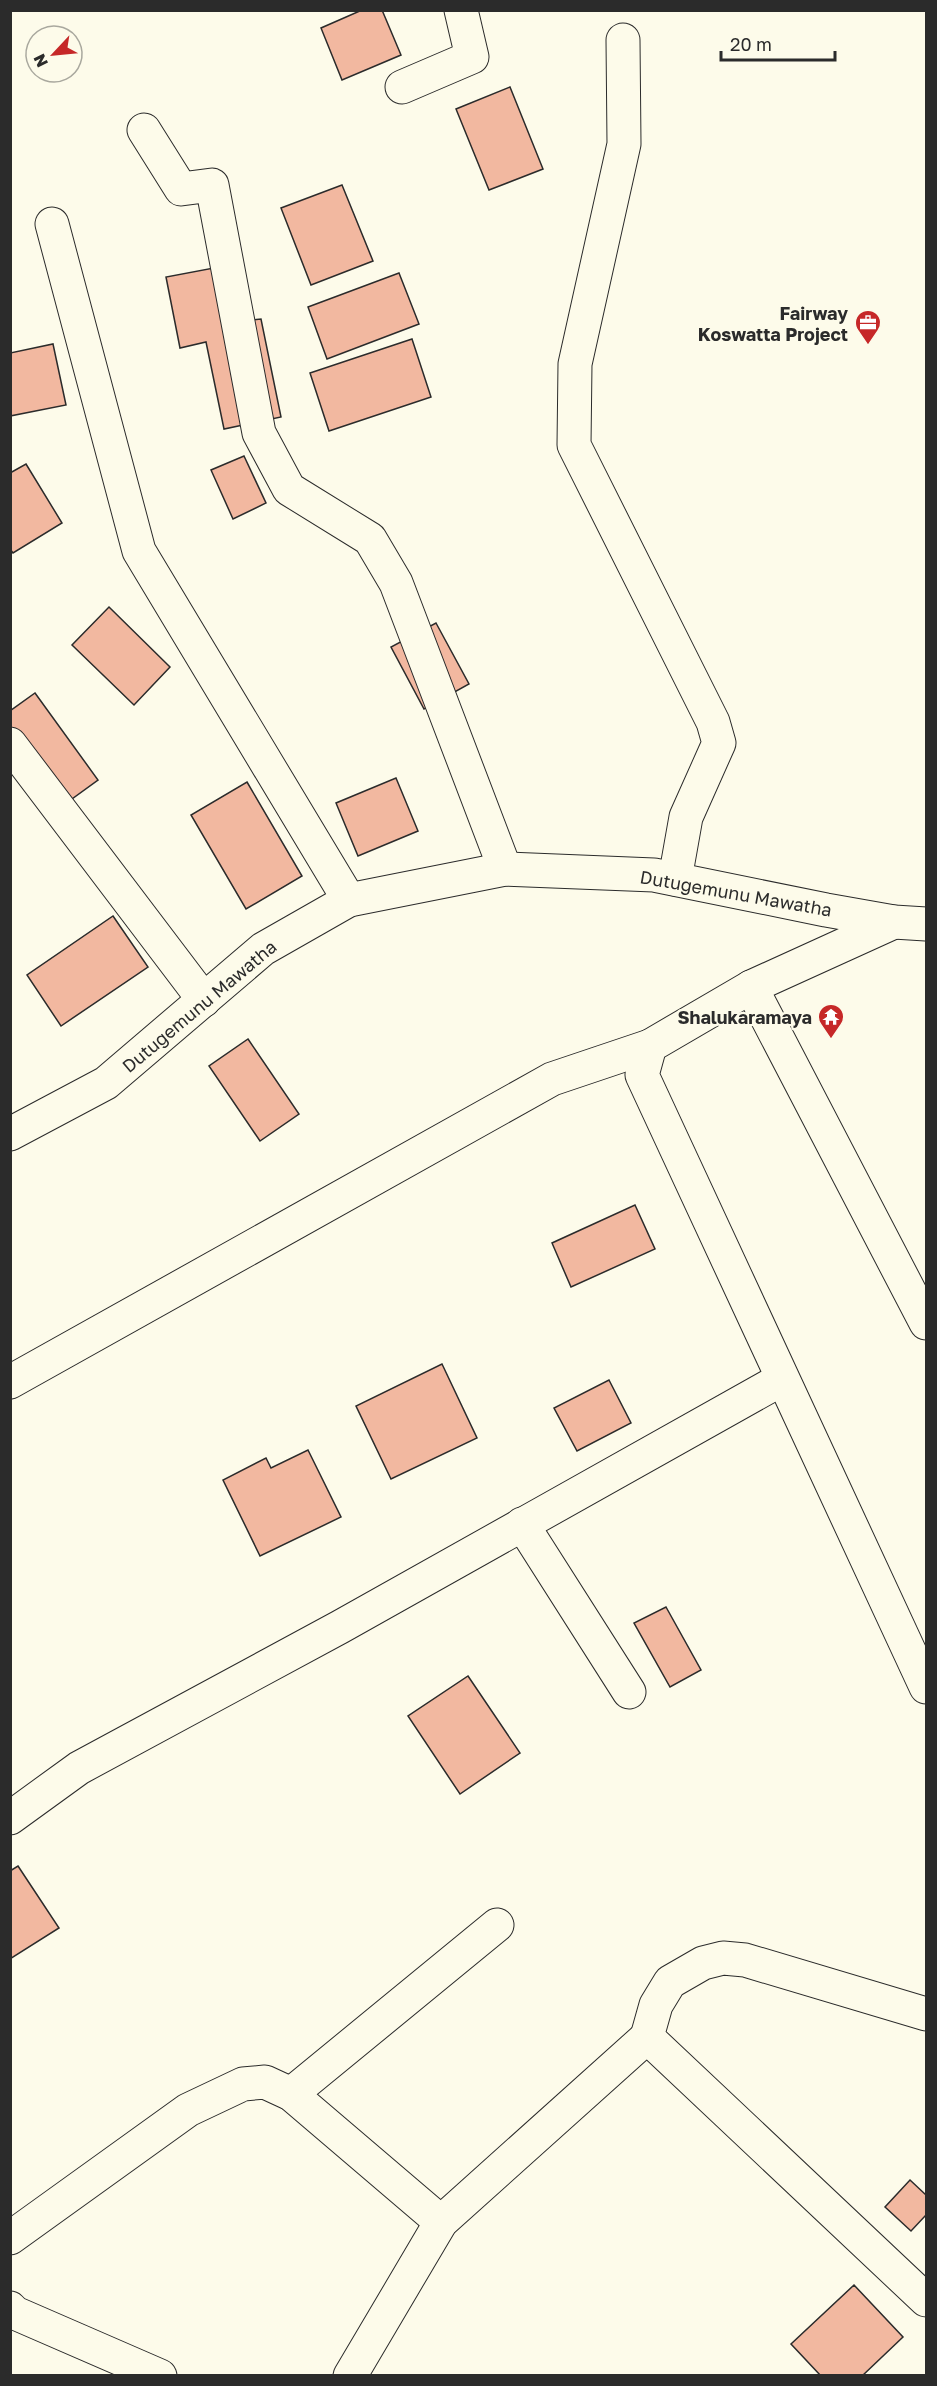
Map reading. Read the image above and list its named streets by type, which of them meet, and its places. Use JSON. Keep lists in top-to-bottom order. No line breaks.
{"streets":{"street":["Dutugemunu Mawatha"]},"places":{"office":["Fairway Koswatta Project"],"temple":["Shalukaramaya"]},"scale_bar":"20 m","north":"bottom left"}
